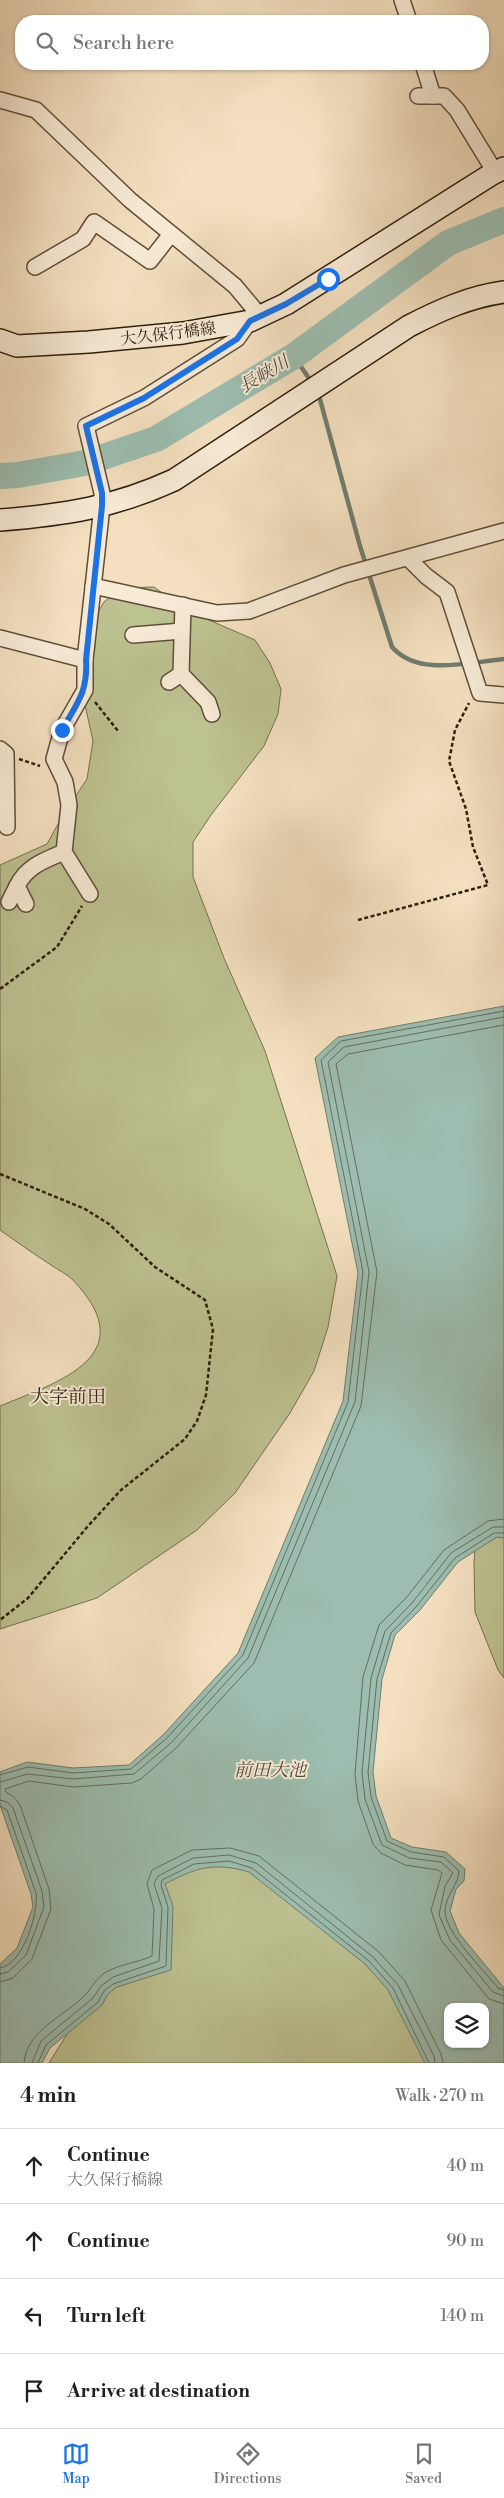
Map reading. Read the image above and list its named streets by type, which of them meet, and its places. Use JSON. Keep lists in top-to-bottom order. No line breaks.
{"streets":{"street":["大久保行橋線"]},"districts":["大字前田"],"water":["長峡川","前田大池"],"page":{"search":"Search here","heading":["4 min","Walk · 270 m"],"list":[["Continue","大久保行橋線","40 m"],["Continue","90 m"],["Turn left","140 m"],"Arrive at destination"],"nav":["Map","Directions","Saved"]}}
